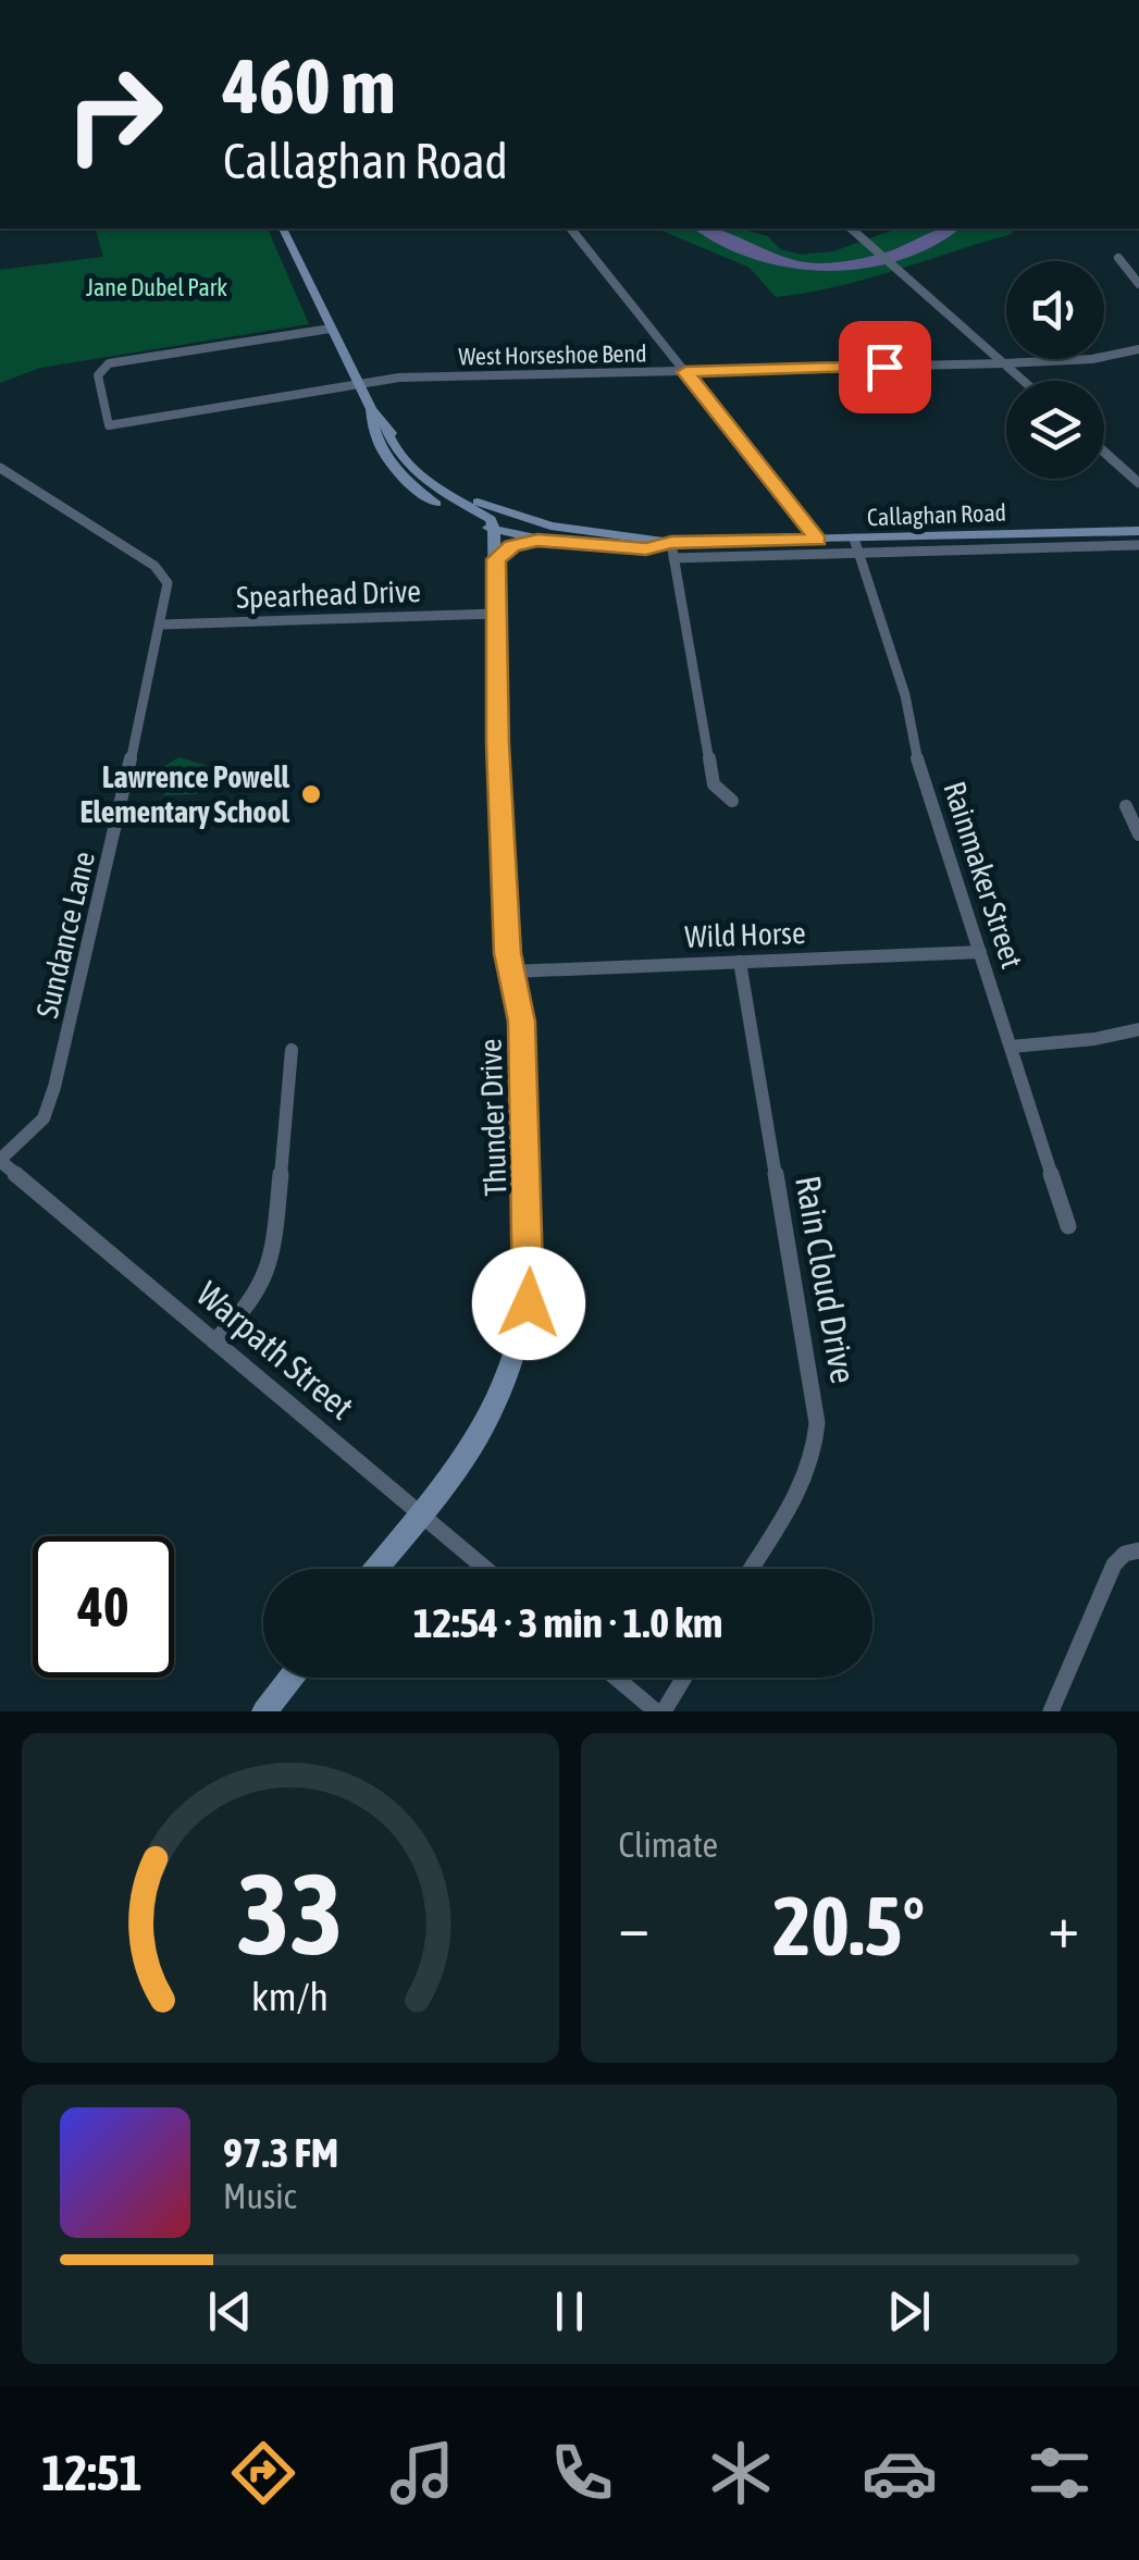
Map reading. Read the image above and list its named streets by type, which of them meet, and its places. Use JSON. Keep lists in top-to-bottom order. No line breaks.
{"streets":{"main road":["Callaghan Road","Thunder Drive"],"street":["West Horseshoe Bend","Spearhead Drive","Rainmaker Street","Sundance Lane","Wild Horse","Rain Cloud Drive","Warpath Street"]},"crossings":[["West Horseshoe Bend","Callaghan Road"],["Callaghan Road","Rainmaker Street"],["Callaghan Road","Thunder Drive"],["Spearhead Drive","Sundance Lane"],["Spearhead Drive","Thunder Drive"],["Rainmaker Street","Wild Horse"],["Sundance Lane","Warpath Street"],["Wild Horse","Thunder Drive"],["Wild Horse","Rain Cloud Drive"],["Thunder Drive","Warpath Street"]],"parks":["Jane Dubel Park"],"places":["Lawrence Powell Elementary School"],"page":{"turn":["460 m","Callaghan Road"],"limit":"40","trip":"12:54 · 3 min · 1.0 km","tile":"Climate","heat":["−","20.5°","+"],"song":["97.3 FM","Music"],"tabs":"12:51","gauge":["33","km/h"]}}
